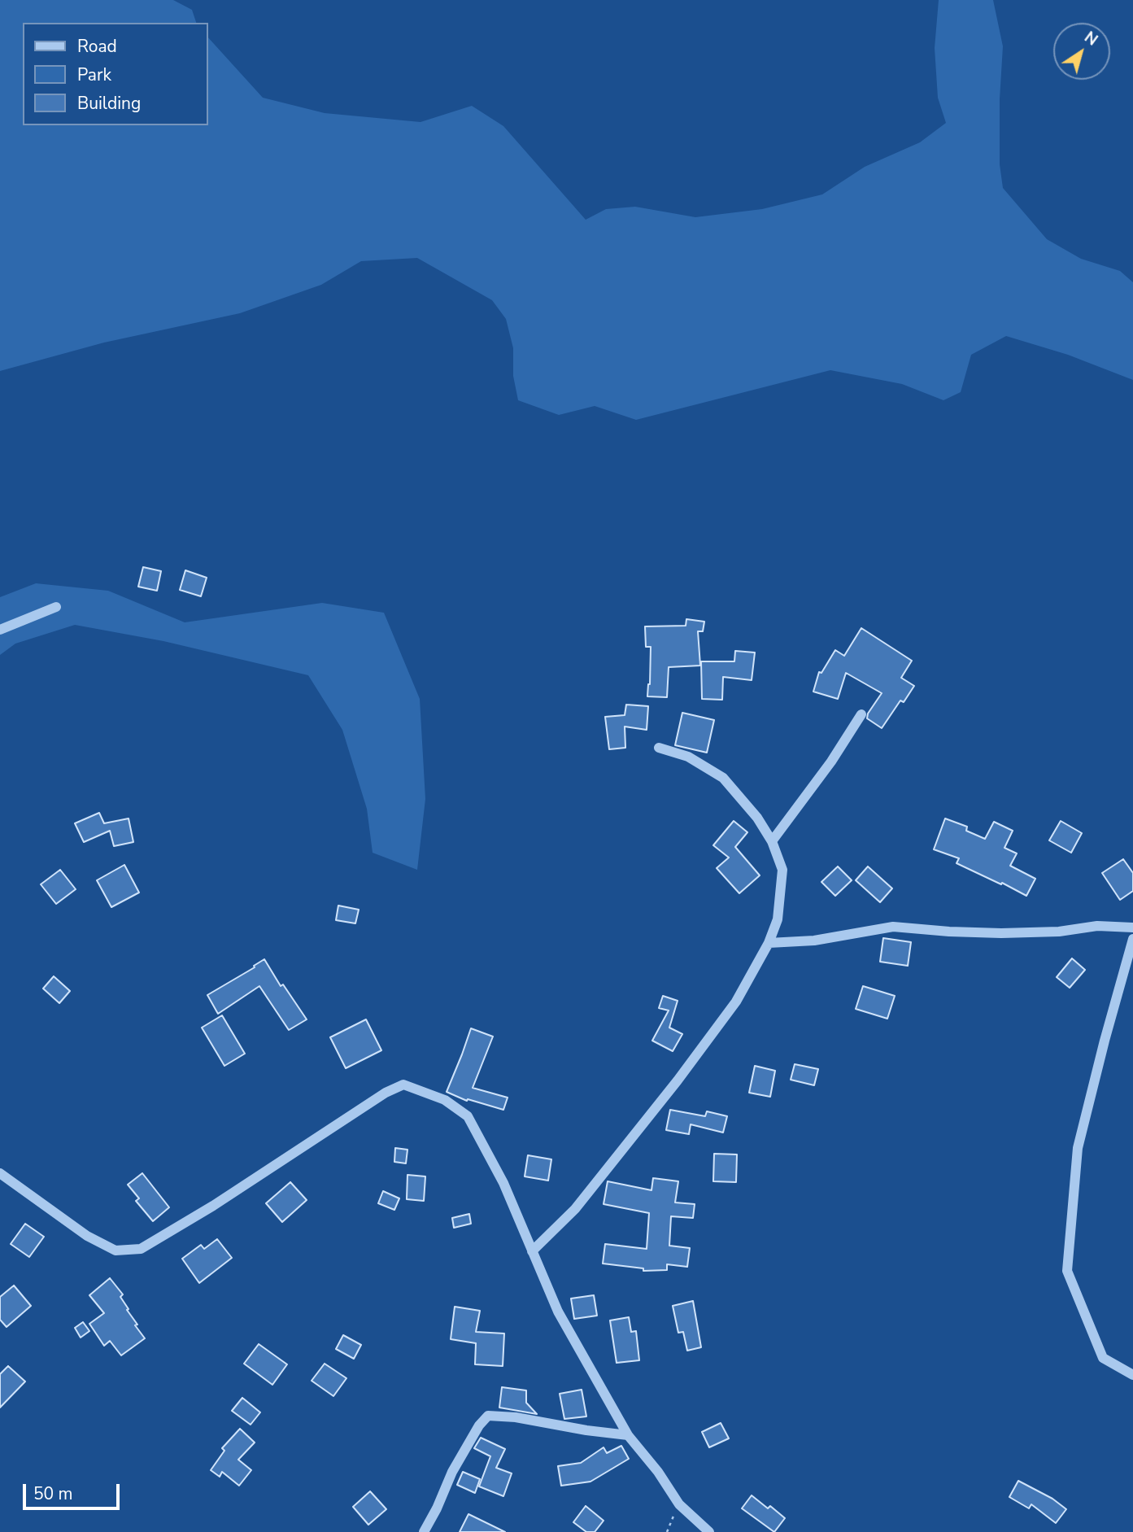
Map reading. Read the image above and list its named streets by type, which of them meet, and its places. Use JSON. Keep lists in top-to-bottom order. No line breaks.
{"legend":["Road","Park","Building"],"scale_bar":"50 m","north":"top right"}
